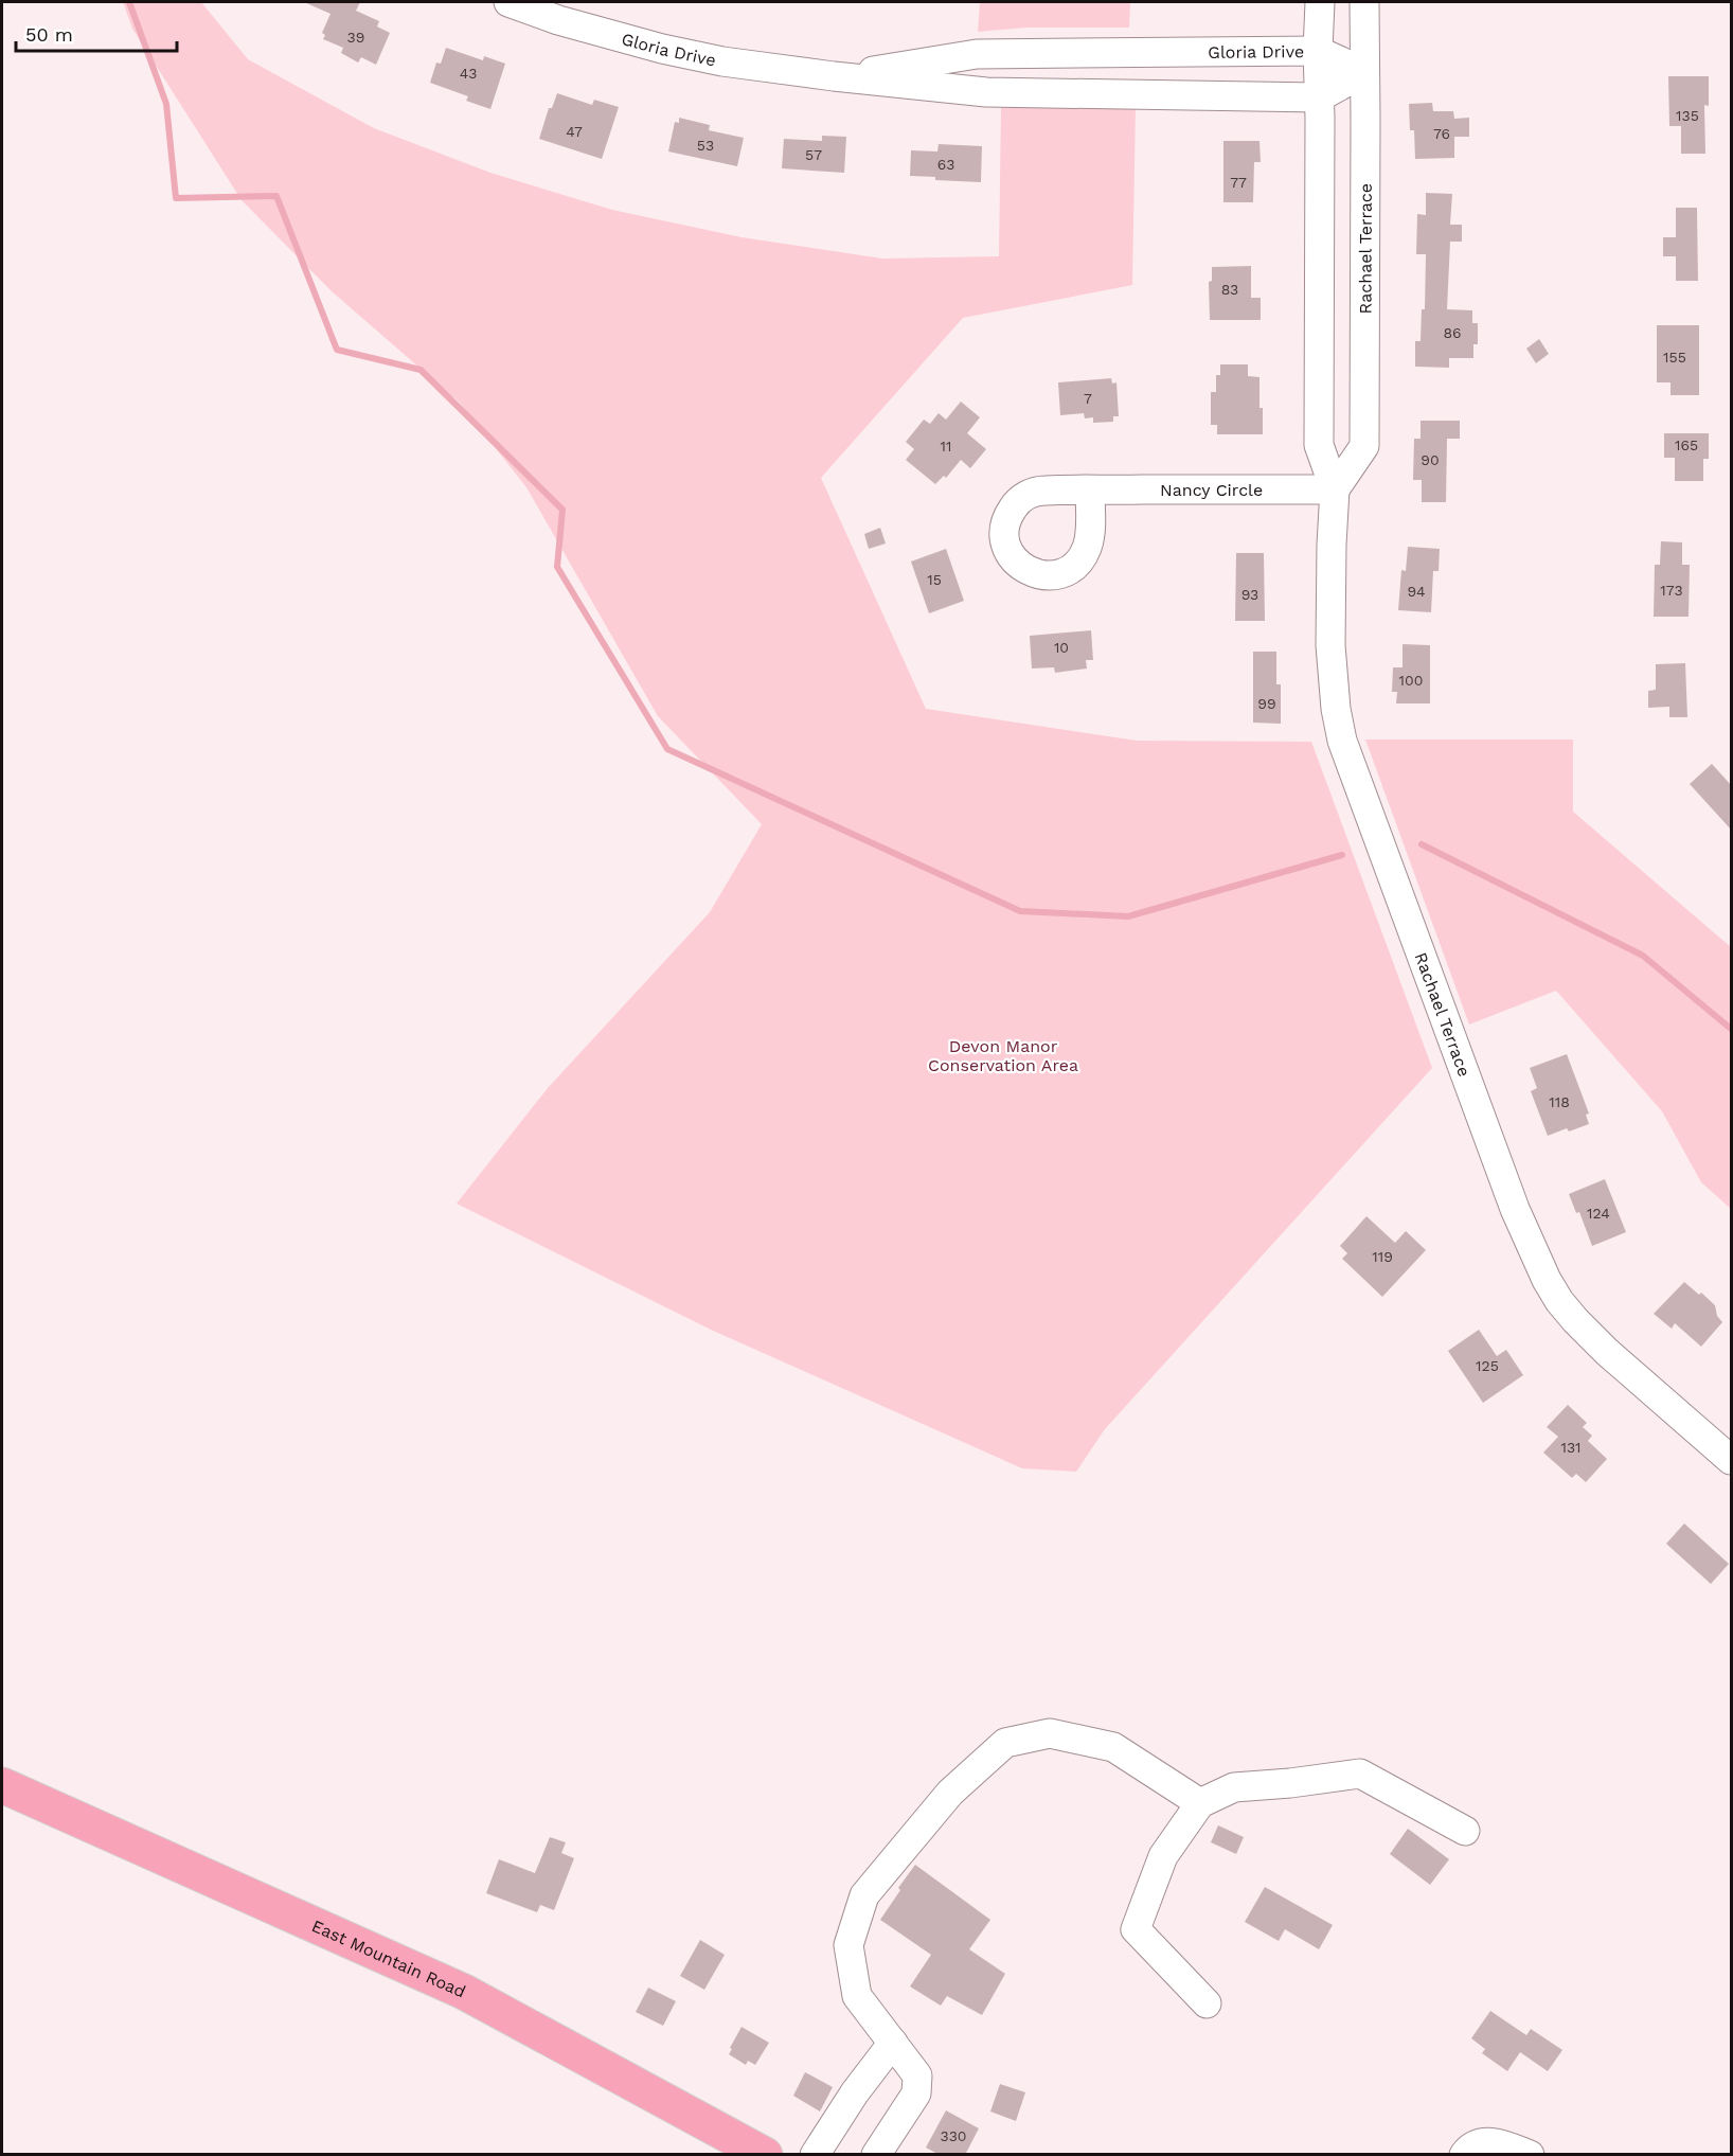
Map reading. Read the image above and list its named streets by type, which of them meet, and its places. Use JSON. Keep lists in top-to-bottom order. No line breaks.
{"streets":{"main road":["East Mountain Road"],"street":["Gloria Drive","Rachael Terrace","Nancy Circle"]},"crossings":[["Gloria Drive","Rachael Terrace"],["Rachael Terrace","Nancy Circle"]],"parks":["Devon Manor Conservation Area"],"house_numbers":["39","43","135","47","76","53","57","63","77","83","86","155","7","165","11","90","15","173","94","93","10","100","99","118","124","119","125","131","330"],"scale_bar":"50 m"}
